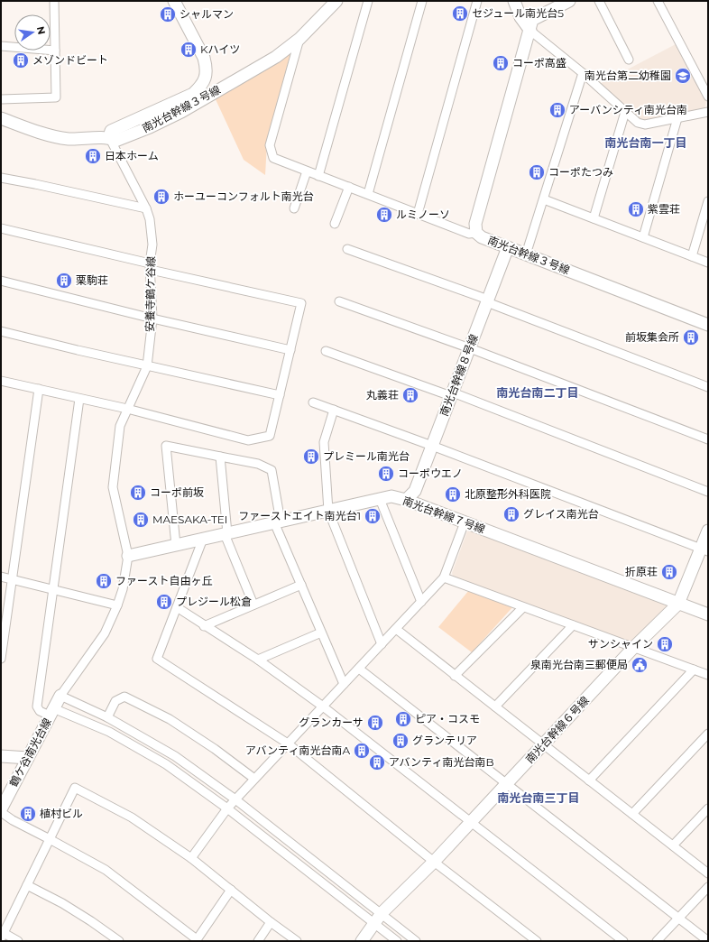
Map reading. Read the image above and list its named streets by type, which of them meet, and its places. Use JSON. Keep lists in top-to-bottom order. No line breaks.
{"streets":{"street":["南光台幹線３号線","安養寺鶴ケ谷線","南光台幹線８号線","南光台幹線７号線","南光台幹線６号線","鶴ケ谷南光台線"]},"crossings":[["南光台幹線３号線","安養寺鶴ケ谷線"],["南光台幹線３号線","南光台幹線８号線"],["安養寺鶴ケ谷線","南光台幹線７号線"],["安養寺鶴ケ谷線","鶴ケ谷南光台線"],["南光台幹線８号線","南光台幹線７号線"],["南光台幹線７号線","南光台幹線６号線"]],"districts":["南光台南一丁目","南光台南二丁目","南光台南三丁目"],"places":{"building":["セジュール南光台5","シャルマン","Kハイツ","メゾンドビート","コーポ高盛","アーバンシティ南光台南","日本ホーム","コーポたつみ","ホーユーコンフォルト南光台","紫雲荘","ルミノーソ","栗駒荘","前坂集会所","丸義荘","プレミール南光台","コーポウエノ","コーポ前坂","北原整形外科医院","グレイス南光台","ファーストエイト南光台1","MAESAKA-TEI","折原荘","ファースト自由ヶ丘","プレジール松倉","サンシャイン","ピア・コスモ","グランカーサ","グランテリア","アバンティ南光台南A","アバンティ南光台南B","植村ビル"],"school or university":["南光台第二幼稚園"],"public building":["泉南光台南三郵便局"]},"north":"right"}
